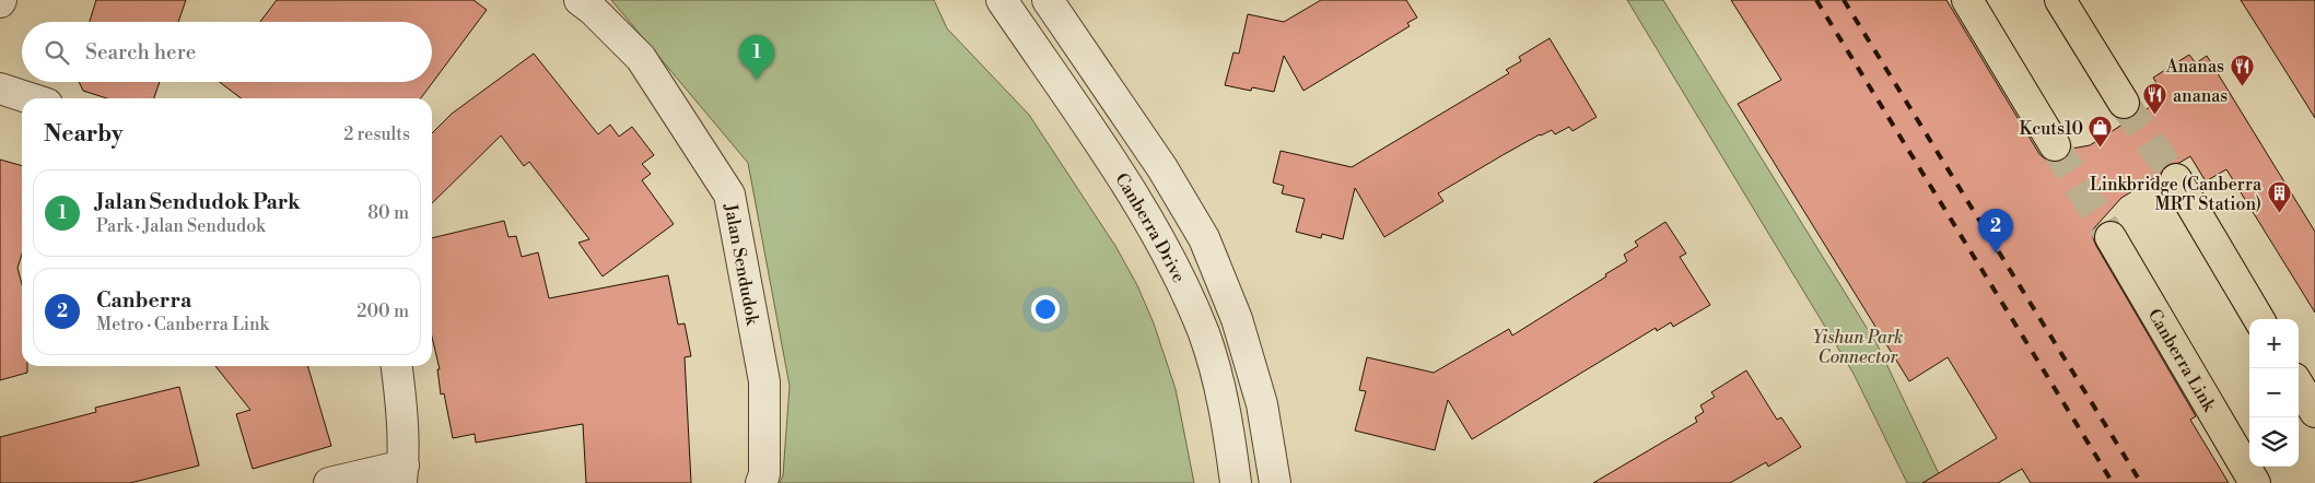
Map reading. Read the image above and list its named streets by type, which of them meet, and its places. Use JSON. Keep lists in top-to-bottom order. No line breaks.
{"streets":{"main road":["Canberra Link"],"street":["Canberra Drive","Jalan Sendudok"]},"parks":["Yishun Park Connector"],"places":{"restaurant":["Ananas","ananas"],"shop":["Kcuts10"],"building":["Linkbridge (Canberra MRT Station)"]},"page":{"search":"Search here","pins":["1","2"],"heading":["Nearby","2 results"],"list":[{"mark":"1","name":"Jalan Sendudok Park","note":"Park · Jalan Sendudok","value":"80 m"},{"mark":"2","name":"Canberra","note":"Metro · Canberra Link","value":"200 m"}],"map_buttons":["+","−"]}}
